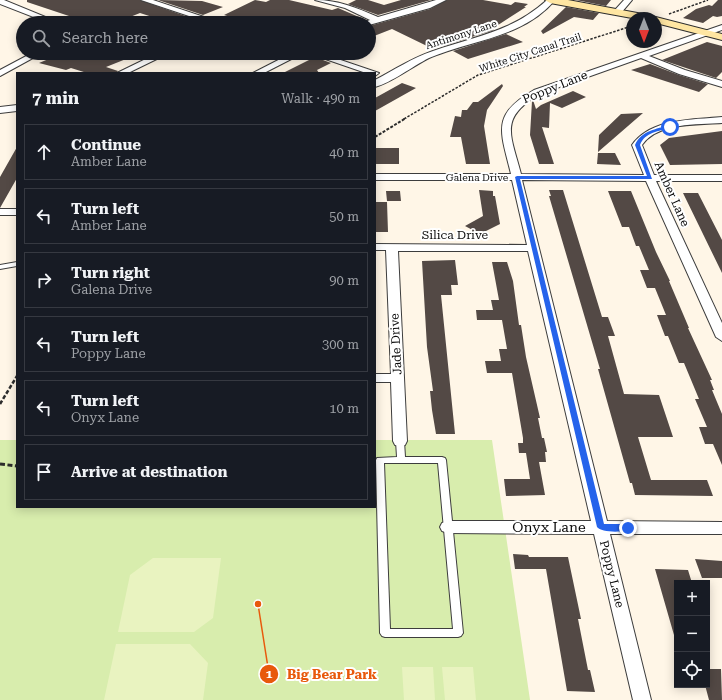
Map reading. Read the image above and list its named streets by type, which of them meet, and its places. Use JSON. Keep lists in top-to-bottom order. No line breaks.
{"streets":{"street":["Antimony Lane","Poppy Lane","Galena Drive","Amber Lane","Silica Drive","Jade Drive","Onyx Lane"],"path":["White City Canal Trail"]},"crossings":[["Poppy Lane","Galena Drive"],["Poppy Lane","Silica Drive"],["Poppy Lane","Onyx Lane"],["Galena Drive","Amber Lane"],["Silica Drive","Jade Drive"]],"places":["Big Bear Park"],"north":"bottom","page":{"search":"Search here","heading":["7 min","Walk · 490 m"],"list":[["Continue","Amber Lane","40 m"],["Turn left","Amber Lane","50 m"],["Turn right","Galena Drive","90 m"],["Turn left","Poppy Lane","300 m"],["Turn left","Onyx Lane","10 m"],"Arrive at destination"],"map_buttons":["+","−"]}}
